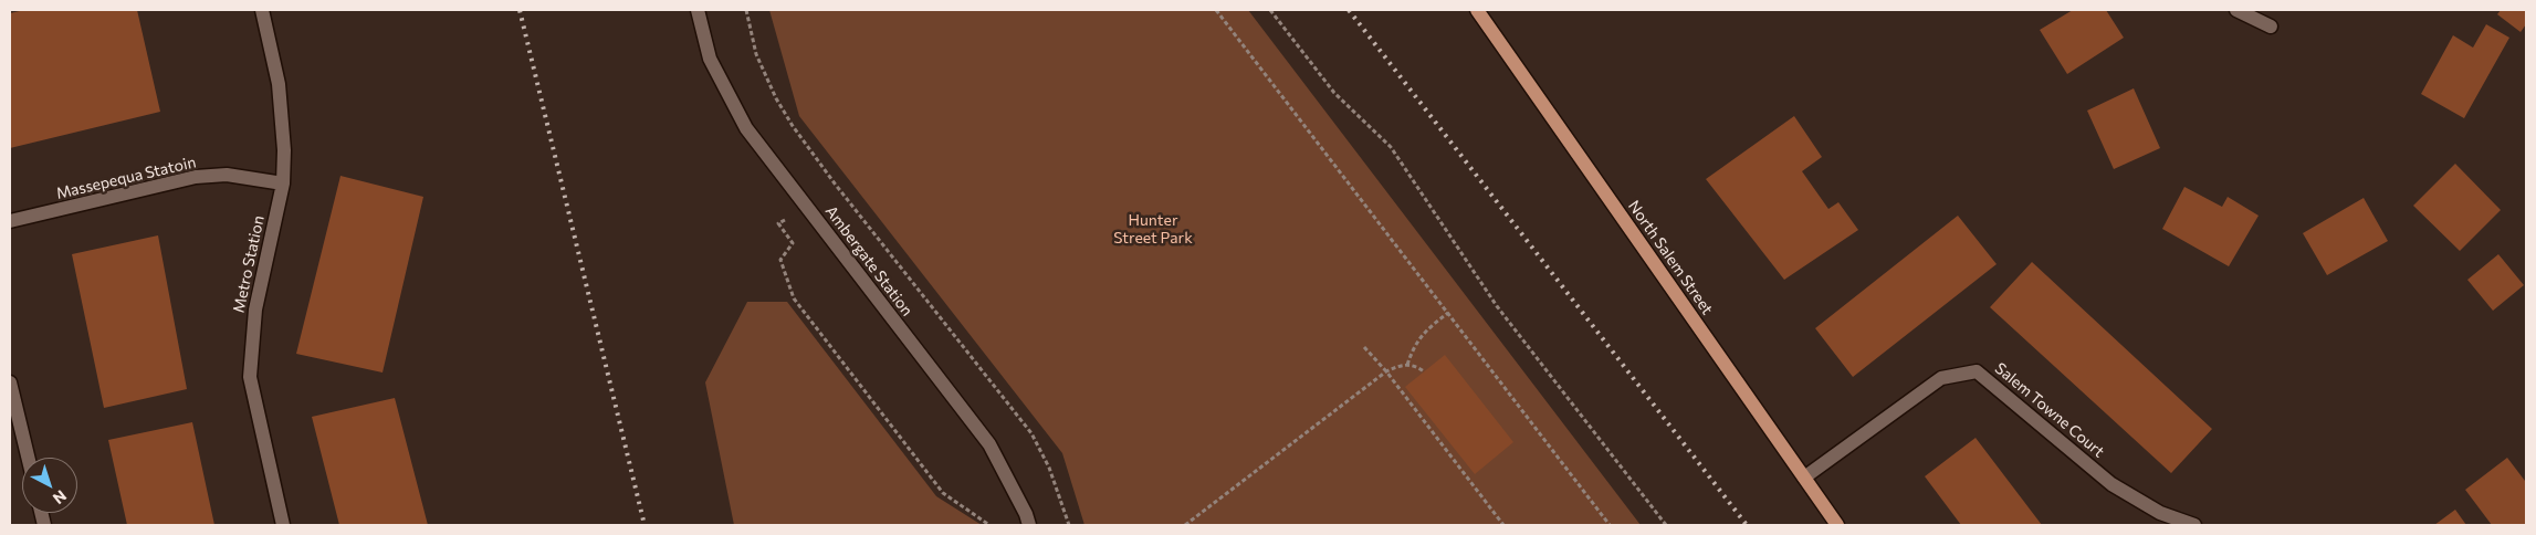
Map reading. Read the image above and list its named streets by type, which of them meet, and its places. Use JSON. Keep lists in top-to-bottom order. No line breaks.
{"streets":{"main road":["North Salem Street"],"street":["Massepequa Statoin","Ambergate Station","Metro Station","Salem Towne Court"]},"crossings":[["Massepequa Statoin","Metro Station"],["North Salem Street","Salem Towne Court"]],"parks":["Hunter Street Park"],"north":"bottom right"}
